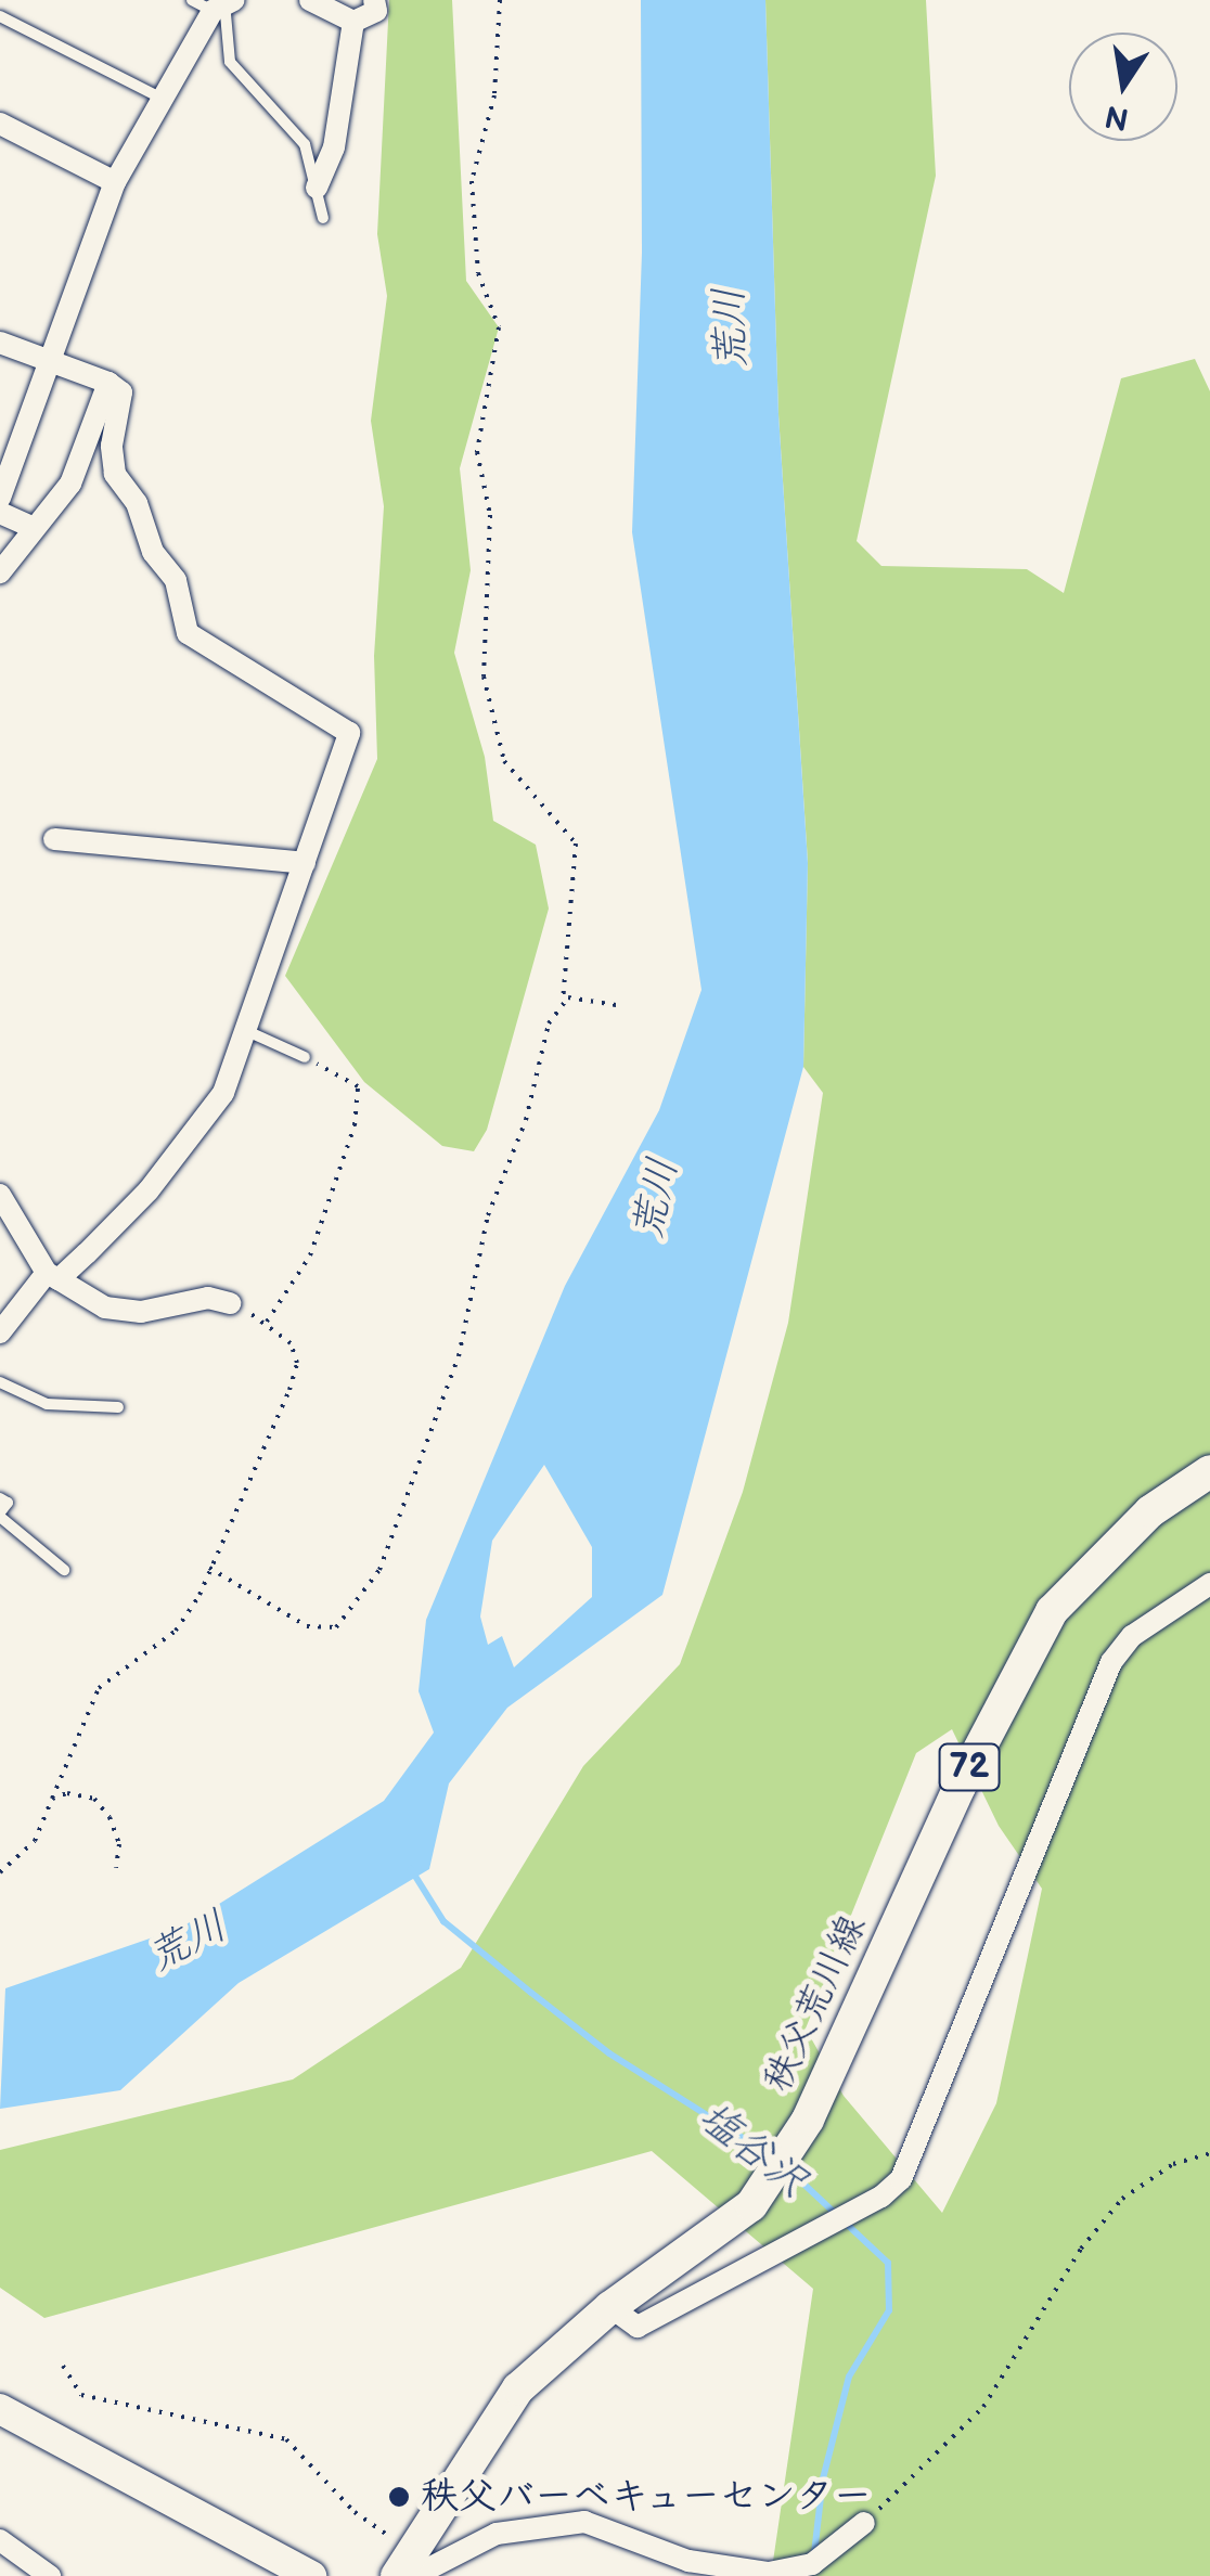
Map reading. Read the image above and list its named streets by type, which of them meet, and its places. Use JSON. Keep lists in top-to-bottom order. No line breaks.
{"streets":{"main road":["72","秩父荒川線"]},"water":["荒川","塩谷沢"],"places":["秩父バーベキューセンター"],"north":"bottom"}
